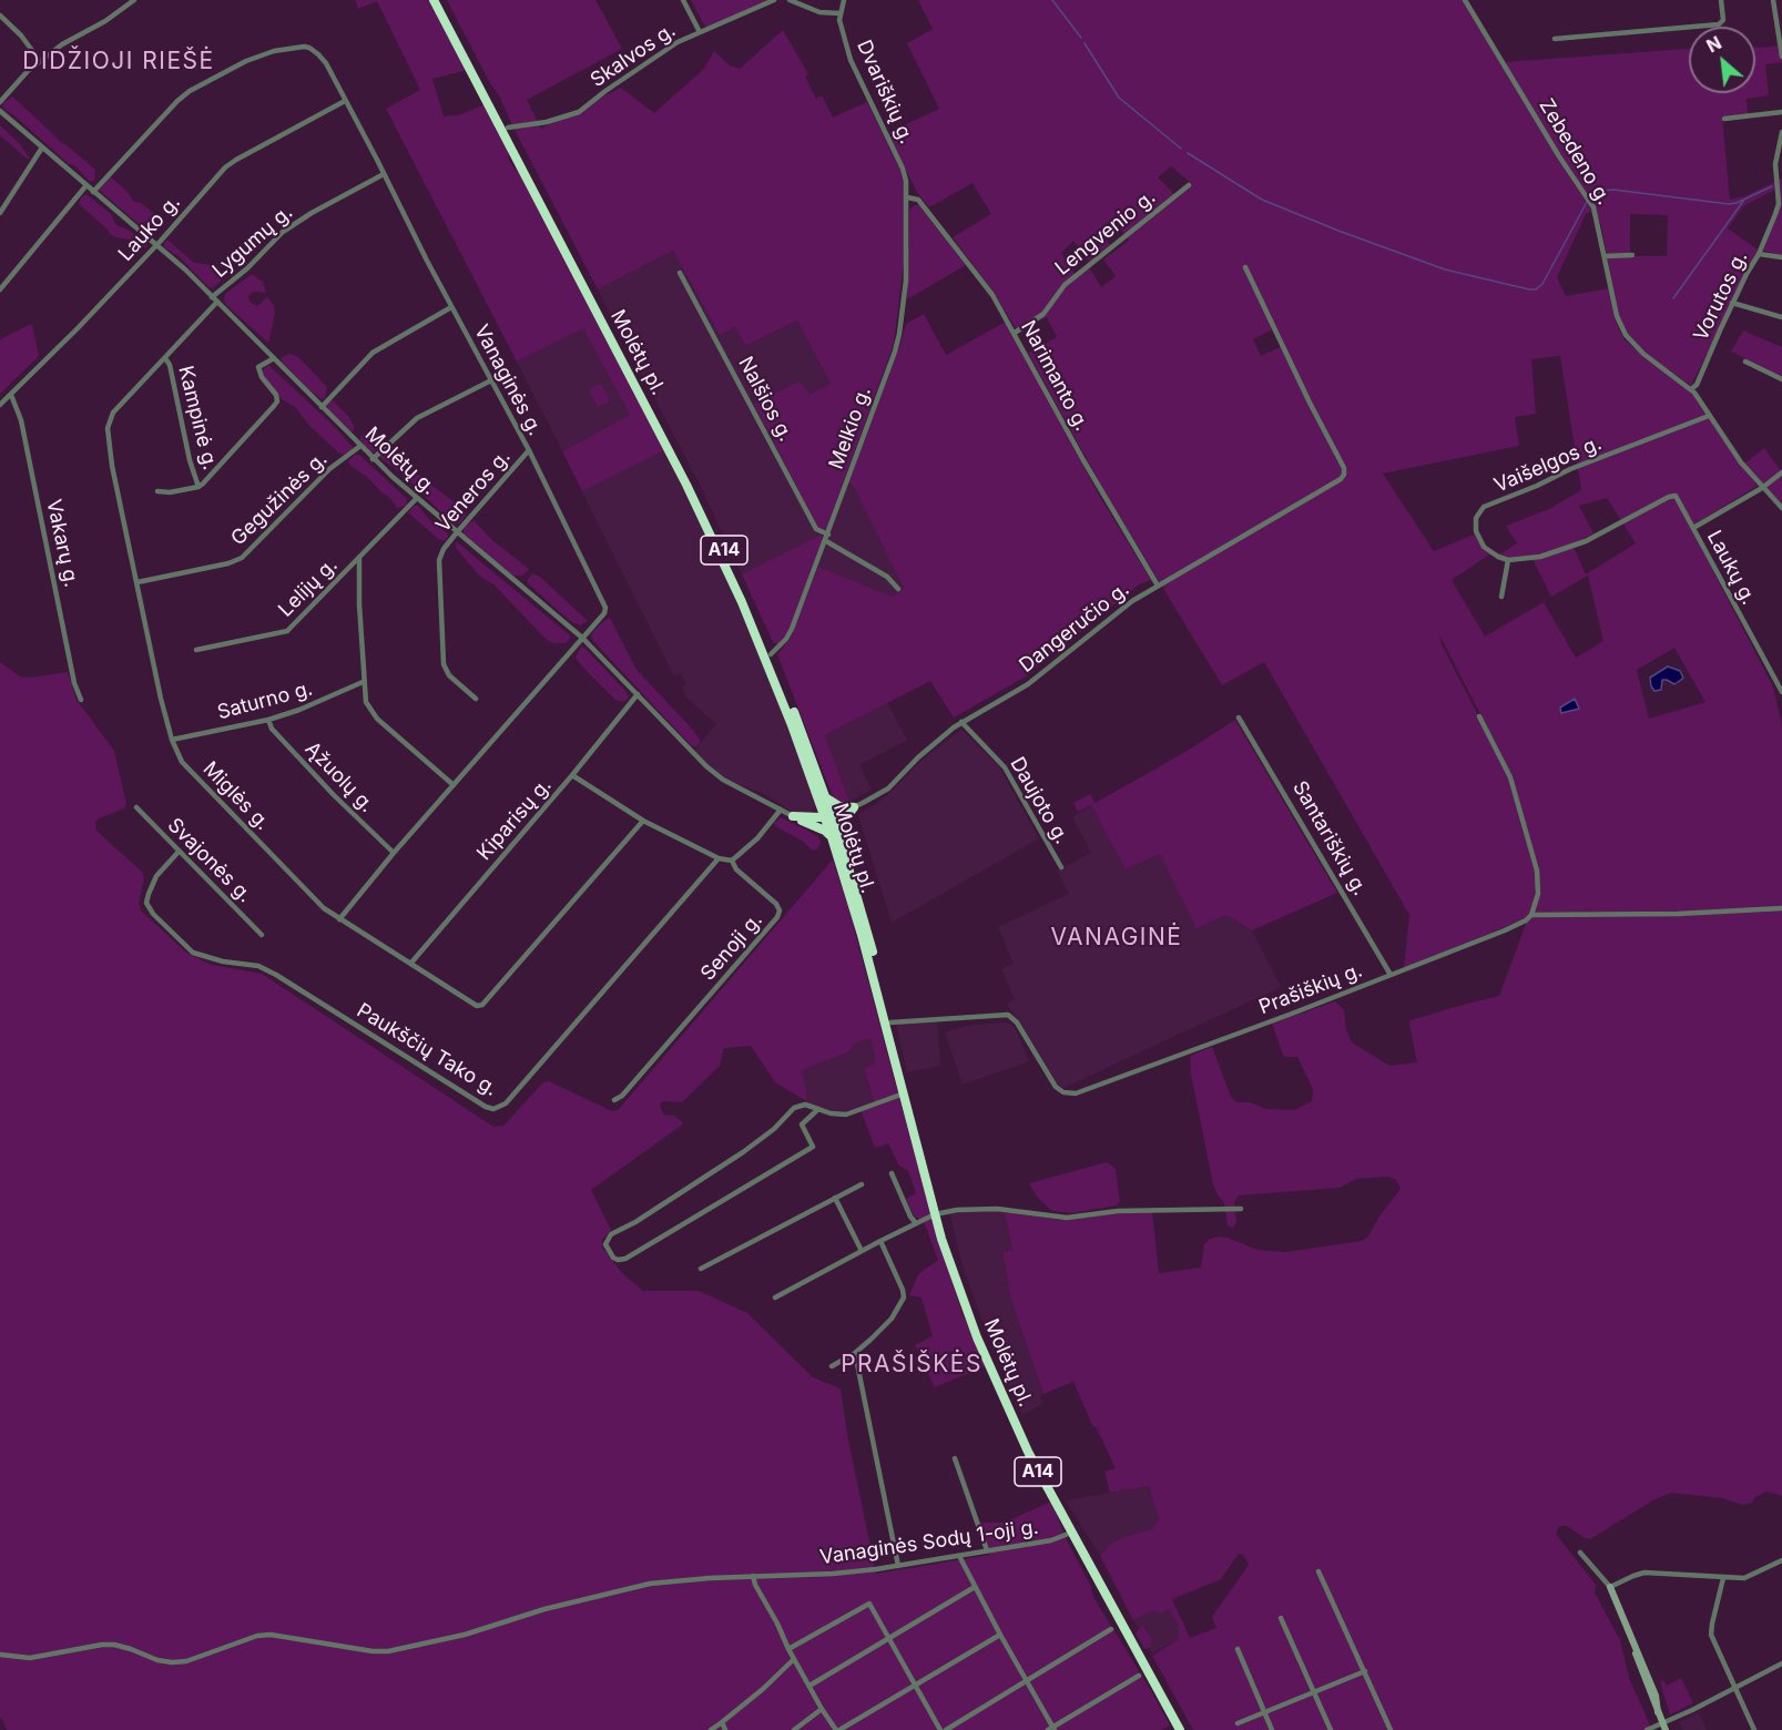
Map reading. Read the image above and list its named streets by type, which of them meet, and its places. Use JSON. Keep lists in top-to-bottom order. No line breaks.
{"streets":{"highway":["Molėtų pl.","A14"],"street":["Skalvos g.","Dvariškių g.","Zebedeno g.","Lauko g.","Lengvenio g.","Lygumų g.","Vorutos g.","Narimanto g.","Vanaginės g.","Nalšios g.","Kampinė g.","Melkio g.","Molėtų g.","Vaišelgos g.","Veneros g.","Gegužinės g.","Vakarų g.","Laukų g.","Lelijų g.","Dangeručio g.","Saturno g.","Ąžuolų g.","Miglės g.","Daujoto g.","Kiparisų g.","Santariškių g.","Svajonės g.","Senoji g.","Prašiškių g.","Paukščių Tako g.","Vanaginės Sodų 1-oji g."]},"crossings":[["Skalvos g.","Molėtų pl."],["Dvariškių g.","Narimanto g."],["Dvariškių g.","Melkio g."],["Zebedeno g.","Vorutos g."],["Zebedeno g.","Vaišelgos g."],["Zebedeno g.","Laukų g."],["Lauko g.","Vanaginės g."],["Lauko g.","Molėtų g."],["Lauko g.","Vakarų g."],["Lengvenio g.","Narimanto g."],["Lygumų g.","Vanaginės g."],["Lygumų g.","Molėtų g."],["Molėtų pl.","Melkio g."],["Molėtų pl.","Dangeručio g."],["Molėtų pl.","Prašiškių g."],["Molėtų pl.","Vanaginės Sodų 1-oji g."],["Narimanto g.","Melkio g."],["Narimanto g.","Dangeručio g."],["Vanaginės g.","Molėtų g."],["Vanaginės g.","Veneros g."],["Vanaginės g.","Ąžuolų g."],["Vanaginės g.","Miglės g."],["Nalšios g.","Melkio g."],["Kampinė g.","Molėtų g."],["Kampinė g.","Miglės g."],["Molėtų g.","Veneros g."],["Molėtų g.","Gegužinės g."],["Molėtų g.","Lelijų g."],["Molėtų g.","Miglės g."],["Molėtų g.","Kiparisų g."],["Gegužinės g.","Miglės g."],["Dangeručio g.","Daujoto g."],["Saturno g.","Ąžuolų g."],["Saturno g.","Miglės g."],["Miglės g.","Kiparisų g."],["Santariškių g.","Prašiškių g."],["Svajonės g.","Paukščių Tako g."]],"districts":["DIDŽIOJI RIEŠĖ","VANAGINĖ","PRAŠIŠKĖS"],"north":"top left"}
